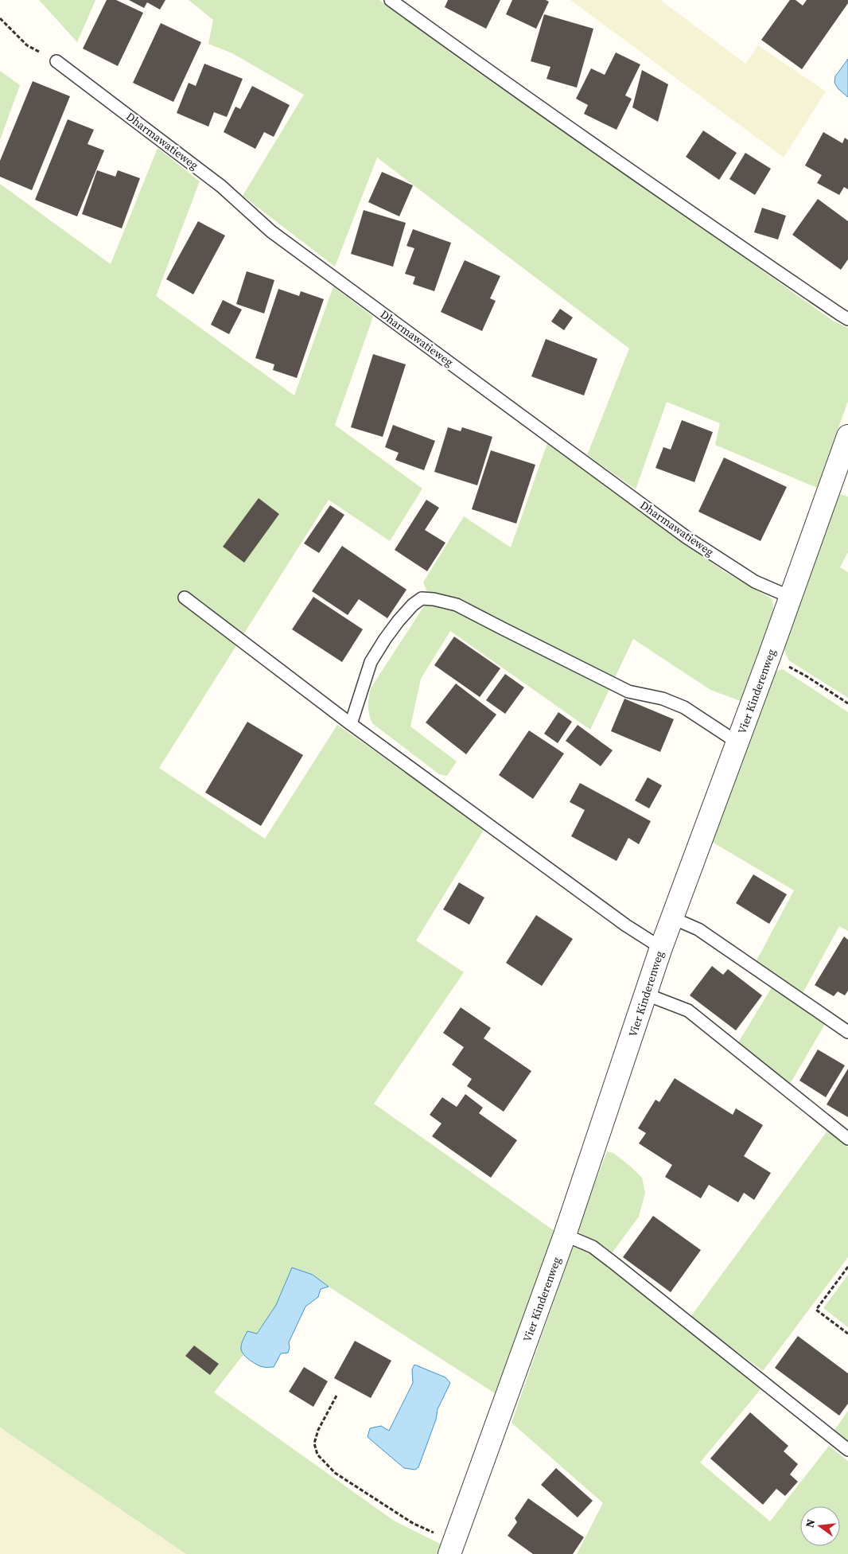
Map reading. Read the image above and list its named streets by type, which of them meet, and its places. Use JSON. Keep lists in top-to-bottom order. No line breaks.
{"streets":{"street":["Vier Kinderenweg"],"lane":["Dharmawatieweg"]},"crossings":[["Dharmawatieweg","Vier Kinderenweg"]],"north":"left"}
